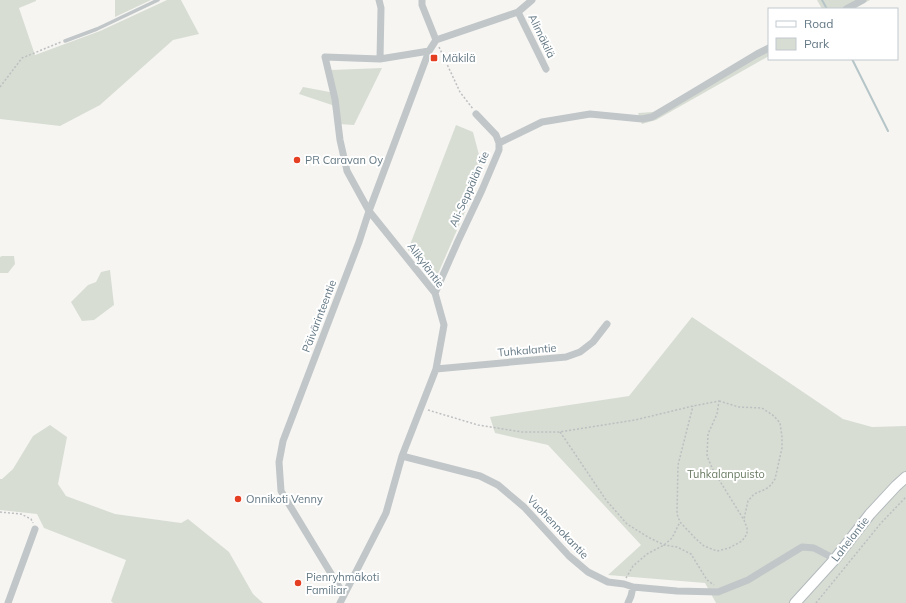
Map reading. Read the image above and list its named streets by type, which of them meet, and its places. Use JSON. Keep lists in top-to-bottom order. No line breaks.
{"streets":{"main road":["Lahelantie"],"street":["Alimäkilä","Ali-Seppälän tie","Alikyläntie","Päivärinteentie","Tuhkalantie","Vuohennokantie"]},"crossings":[["Ali-Seppälän tie","Alikyläntie"],["Alikyläntie","Päivärinteentie"],["Alikyläntie","Tuhkalantie"],["Alikyläntie","Vuohennokantie"],["Vuohennokantie","Lahelantie"]],"parks":["Tuhkalanpuisto"],"places":{"transit":["Mäkilä"],"other":["PR Caravan Oy","Onnikoti Venny","Pienryhmäkoti Familiar"]},"legend":["Road","Park"]}
